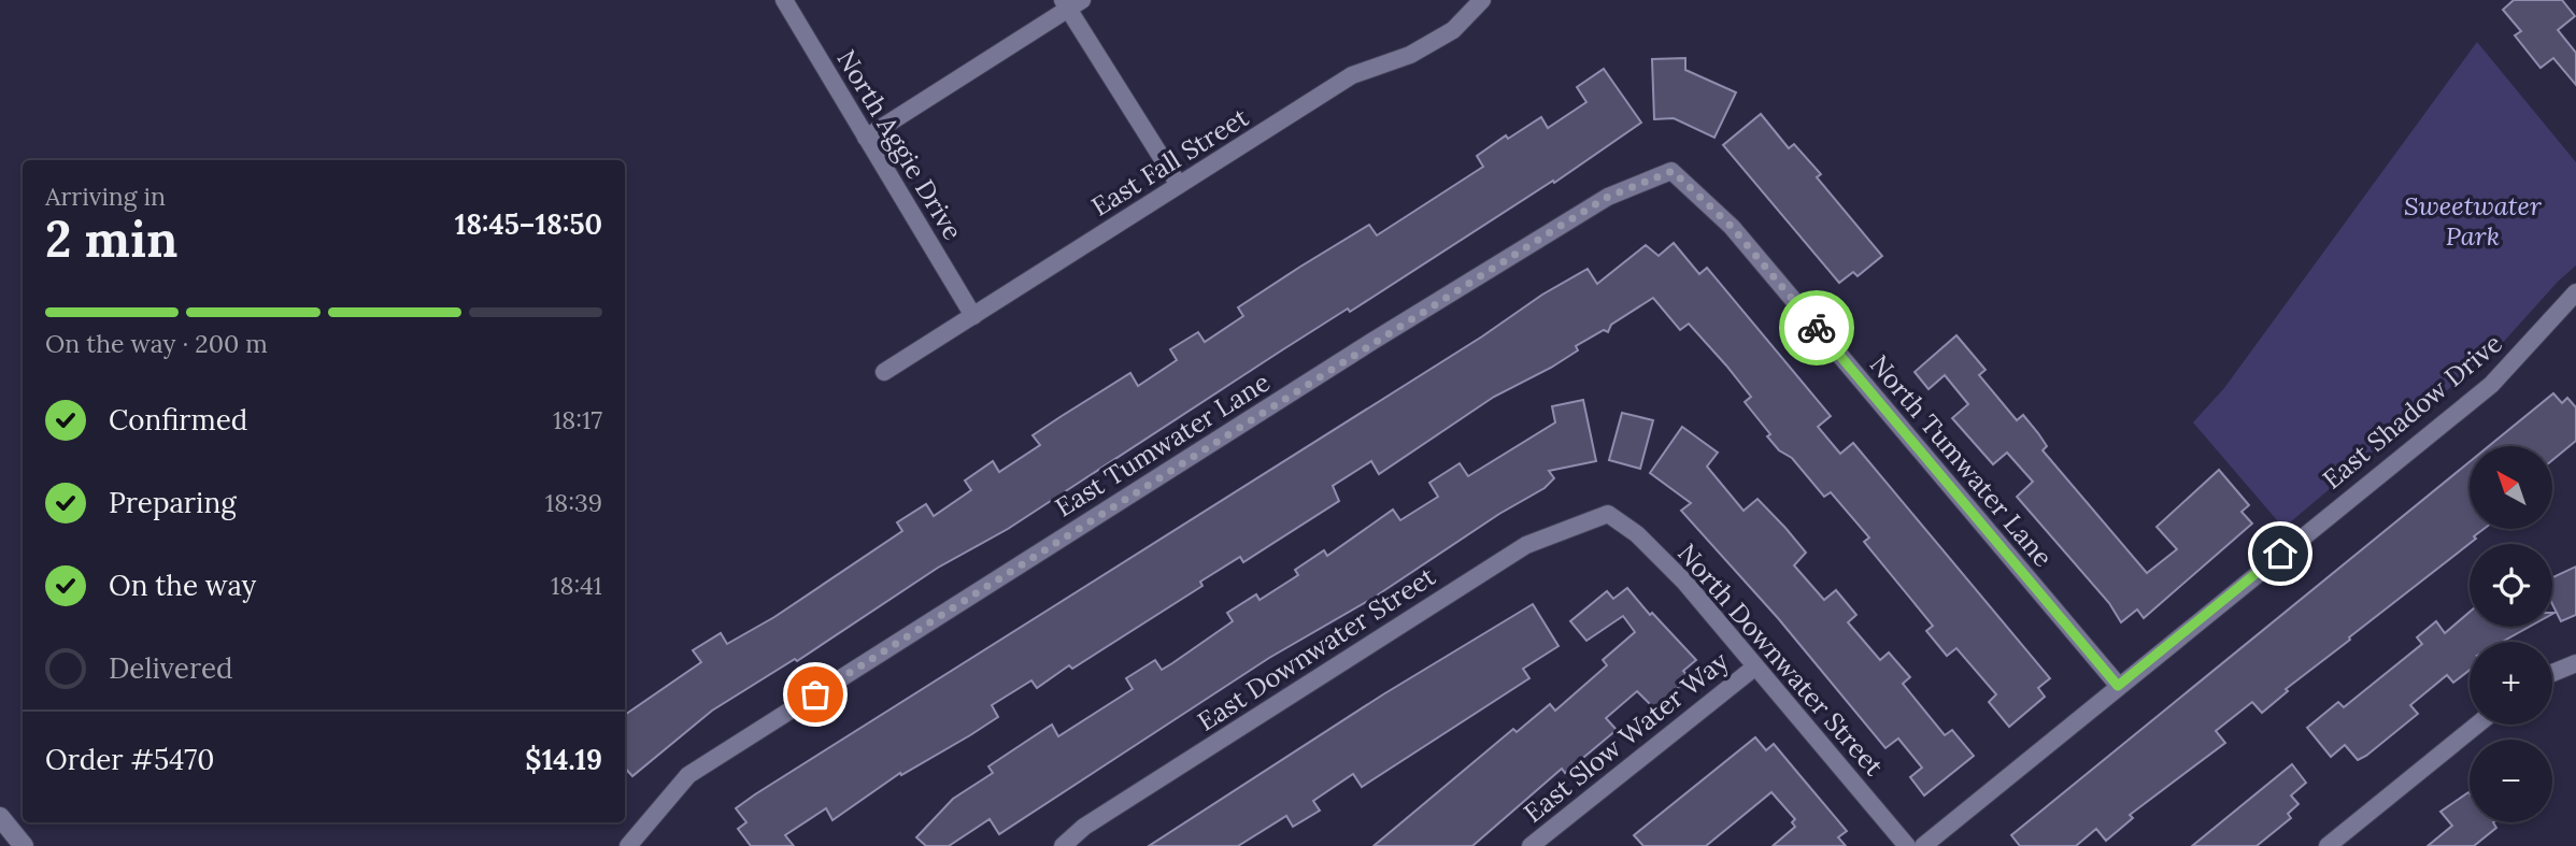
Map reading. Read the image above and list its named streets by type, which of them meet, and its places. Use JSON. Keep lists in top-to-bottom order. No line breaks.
{"streets":{"street":["North Aggie Drive","East Fall Street","East Shadow Drive","East Tumwater Lane","North Tumwater Lane","East Downwater Street","North Downwater Street","East Slow Water Way"]},"crossings":[["North Aggie Drive","East Fall Street"],["East Shadow Drive","North Tumwater Lane"],["East Tumwater Lane","North Tumwater Lane"],["East Downwater Street","North Downwater Street"],["North Downwater Street","East Slow Water Way"]],"parks":["Sweetwater Park"],"north":"top left","page":{"heading":["2 min","Arriving in","18:45–18:50"],"panel":["Order #5470","$14.19"],"bar":"On the way · 200 m","list":[["Confirmed","18:17"],["Preparing","18:39"],["On the way","18:41"],"Delivered"],"map_buttons":["+","−"]}}
